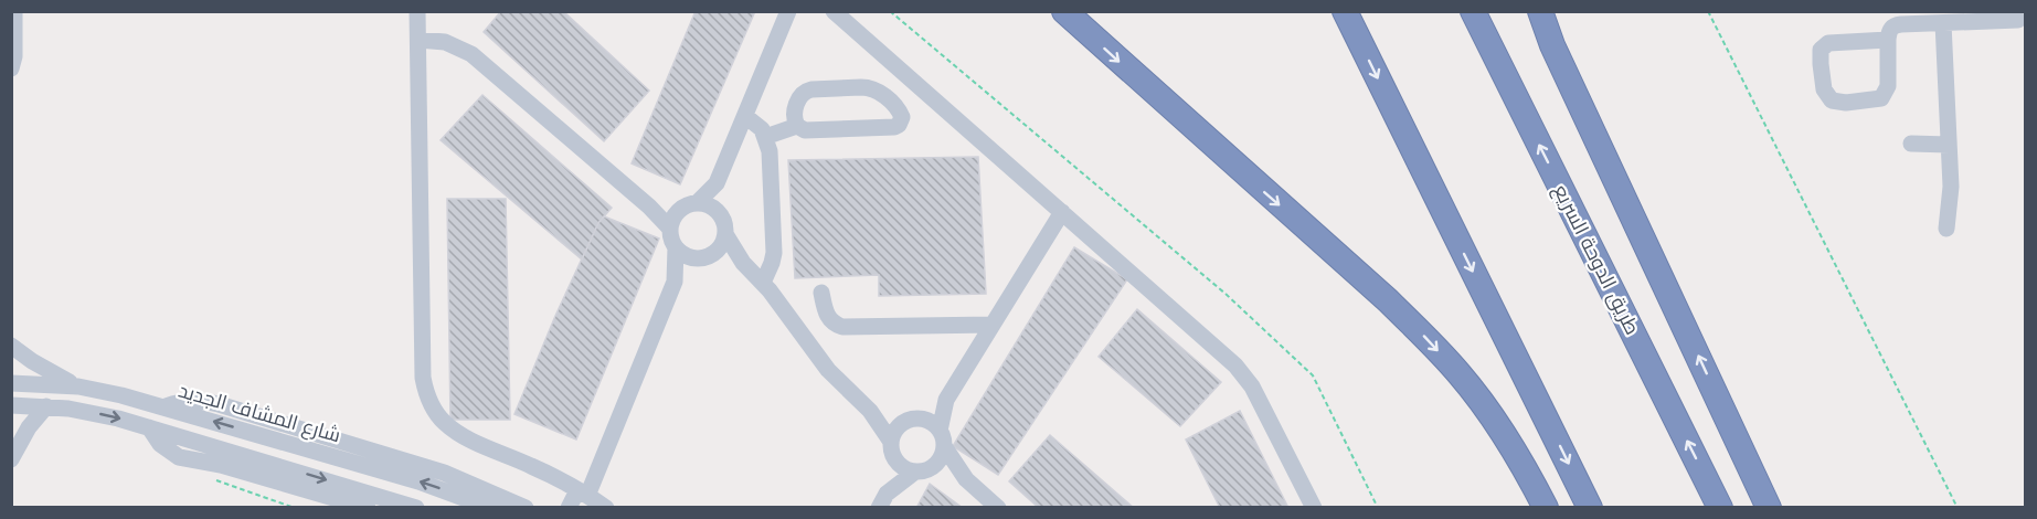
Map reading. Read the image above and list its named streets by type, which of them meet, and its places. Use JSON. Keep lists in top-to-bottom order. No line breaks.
{"streets":{"highway":["طريق الدوحة السريع"],"street":["شارع المشاف الجديد"]}}
